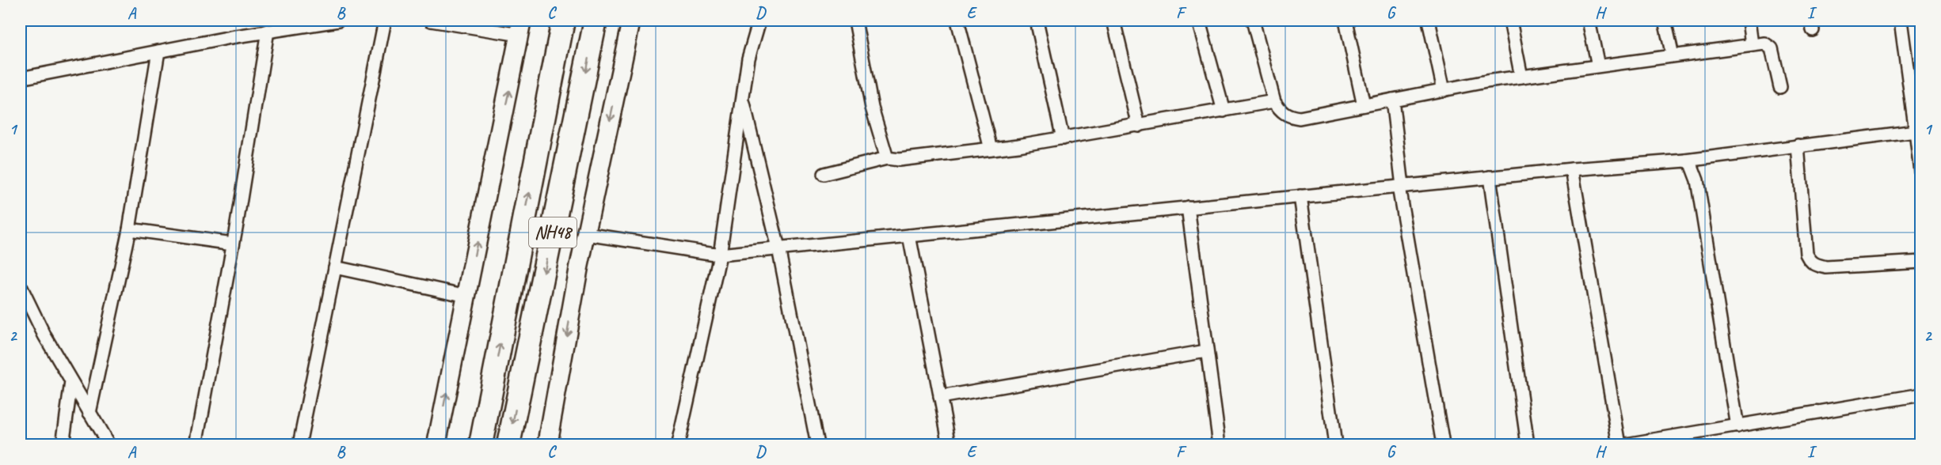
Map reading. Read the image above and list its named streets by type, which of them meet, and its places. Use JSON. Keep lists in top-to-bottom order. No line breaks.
{"streets":{"highway":["NH48"]},"grid":{"columns":["A","B","C","D","E","F","G","H","I"],"rows":["1","2"]}}
